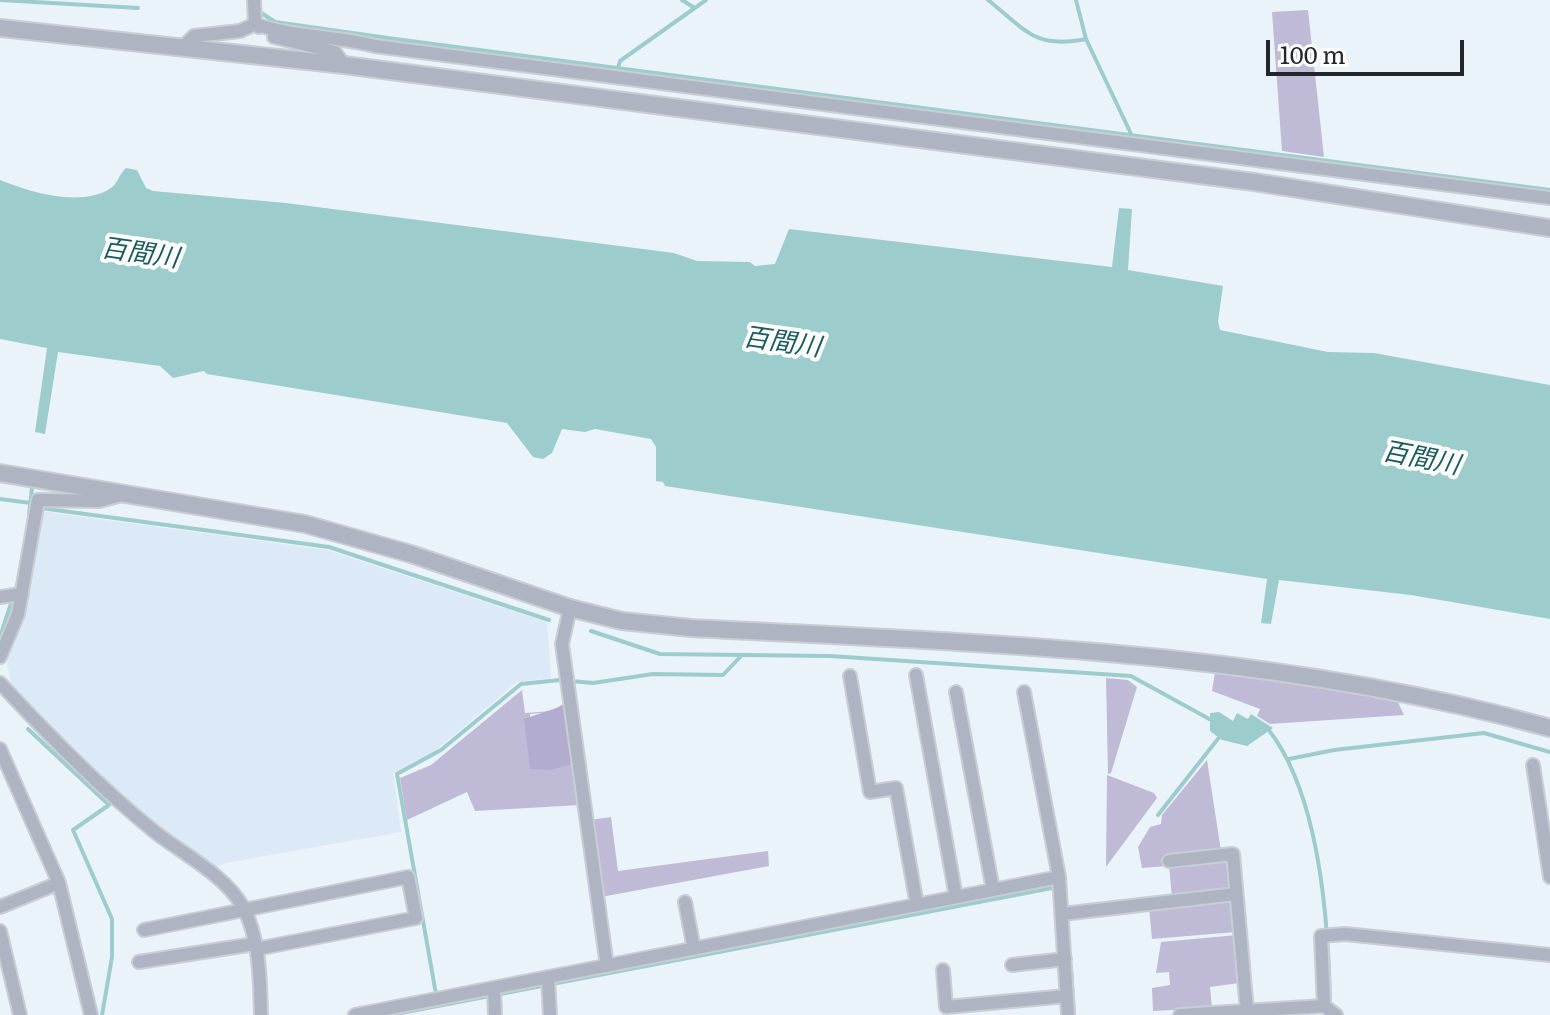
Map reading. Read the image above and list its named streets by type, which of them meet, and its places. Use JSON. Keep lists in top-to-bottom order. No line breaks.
{"water":["百間川"],"scale_bar":"100 m"}
